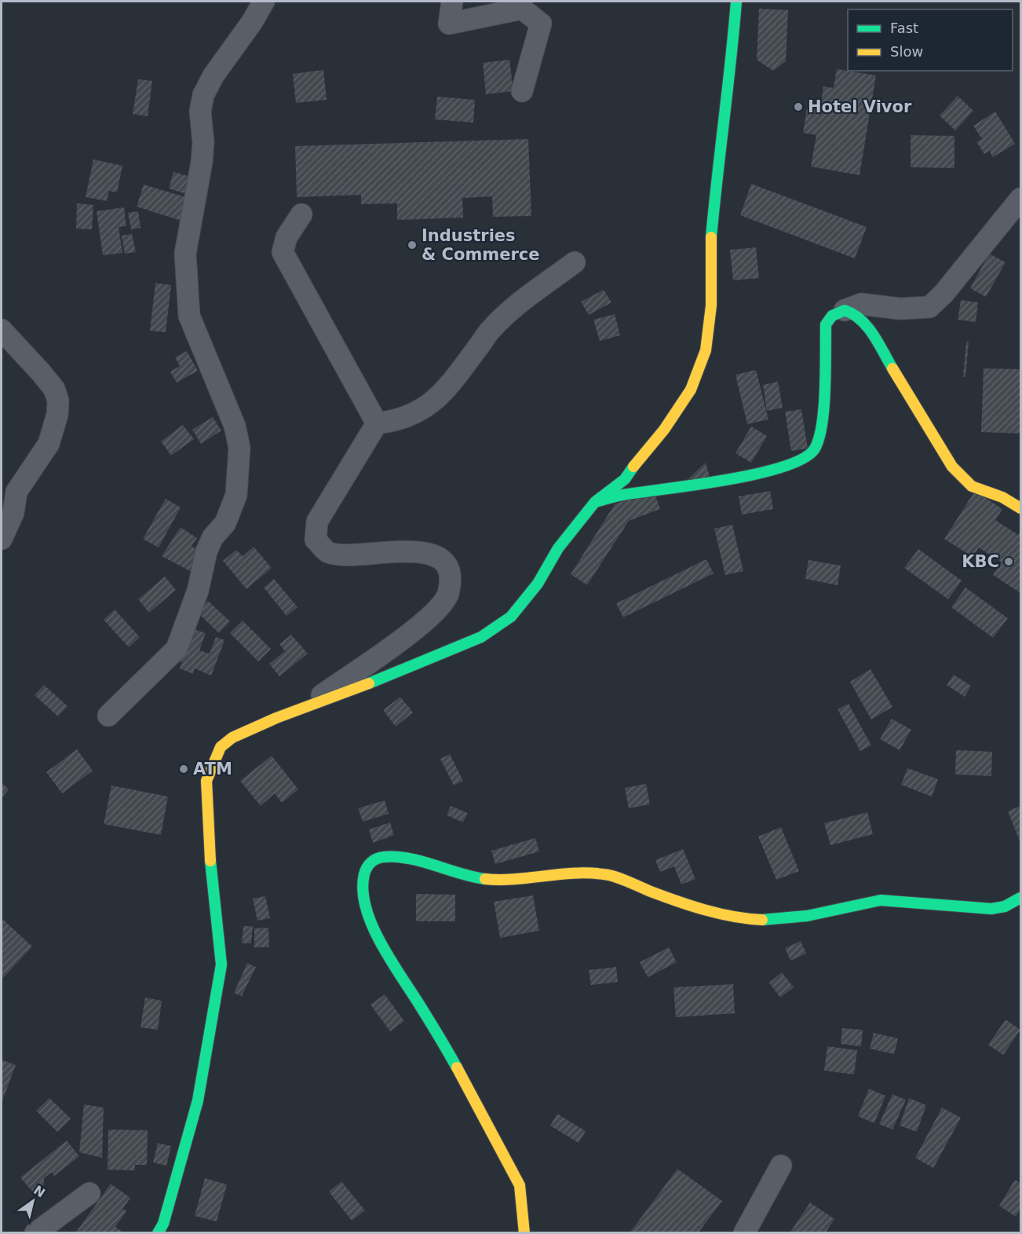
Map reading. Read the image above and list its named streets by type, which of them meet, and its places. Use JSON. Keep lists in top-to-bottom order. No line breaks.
{"places":["Hotel Vivor","Industries & Commerce","KBC","ATM"],"legend":["Fast","Slow"],"north":"top right"}
